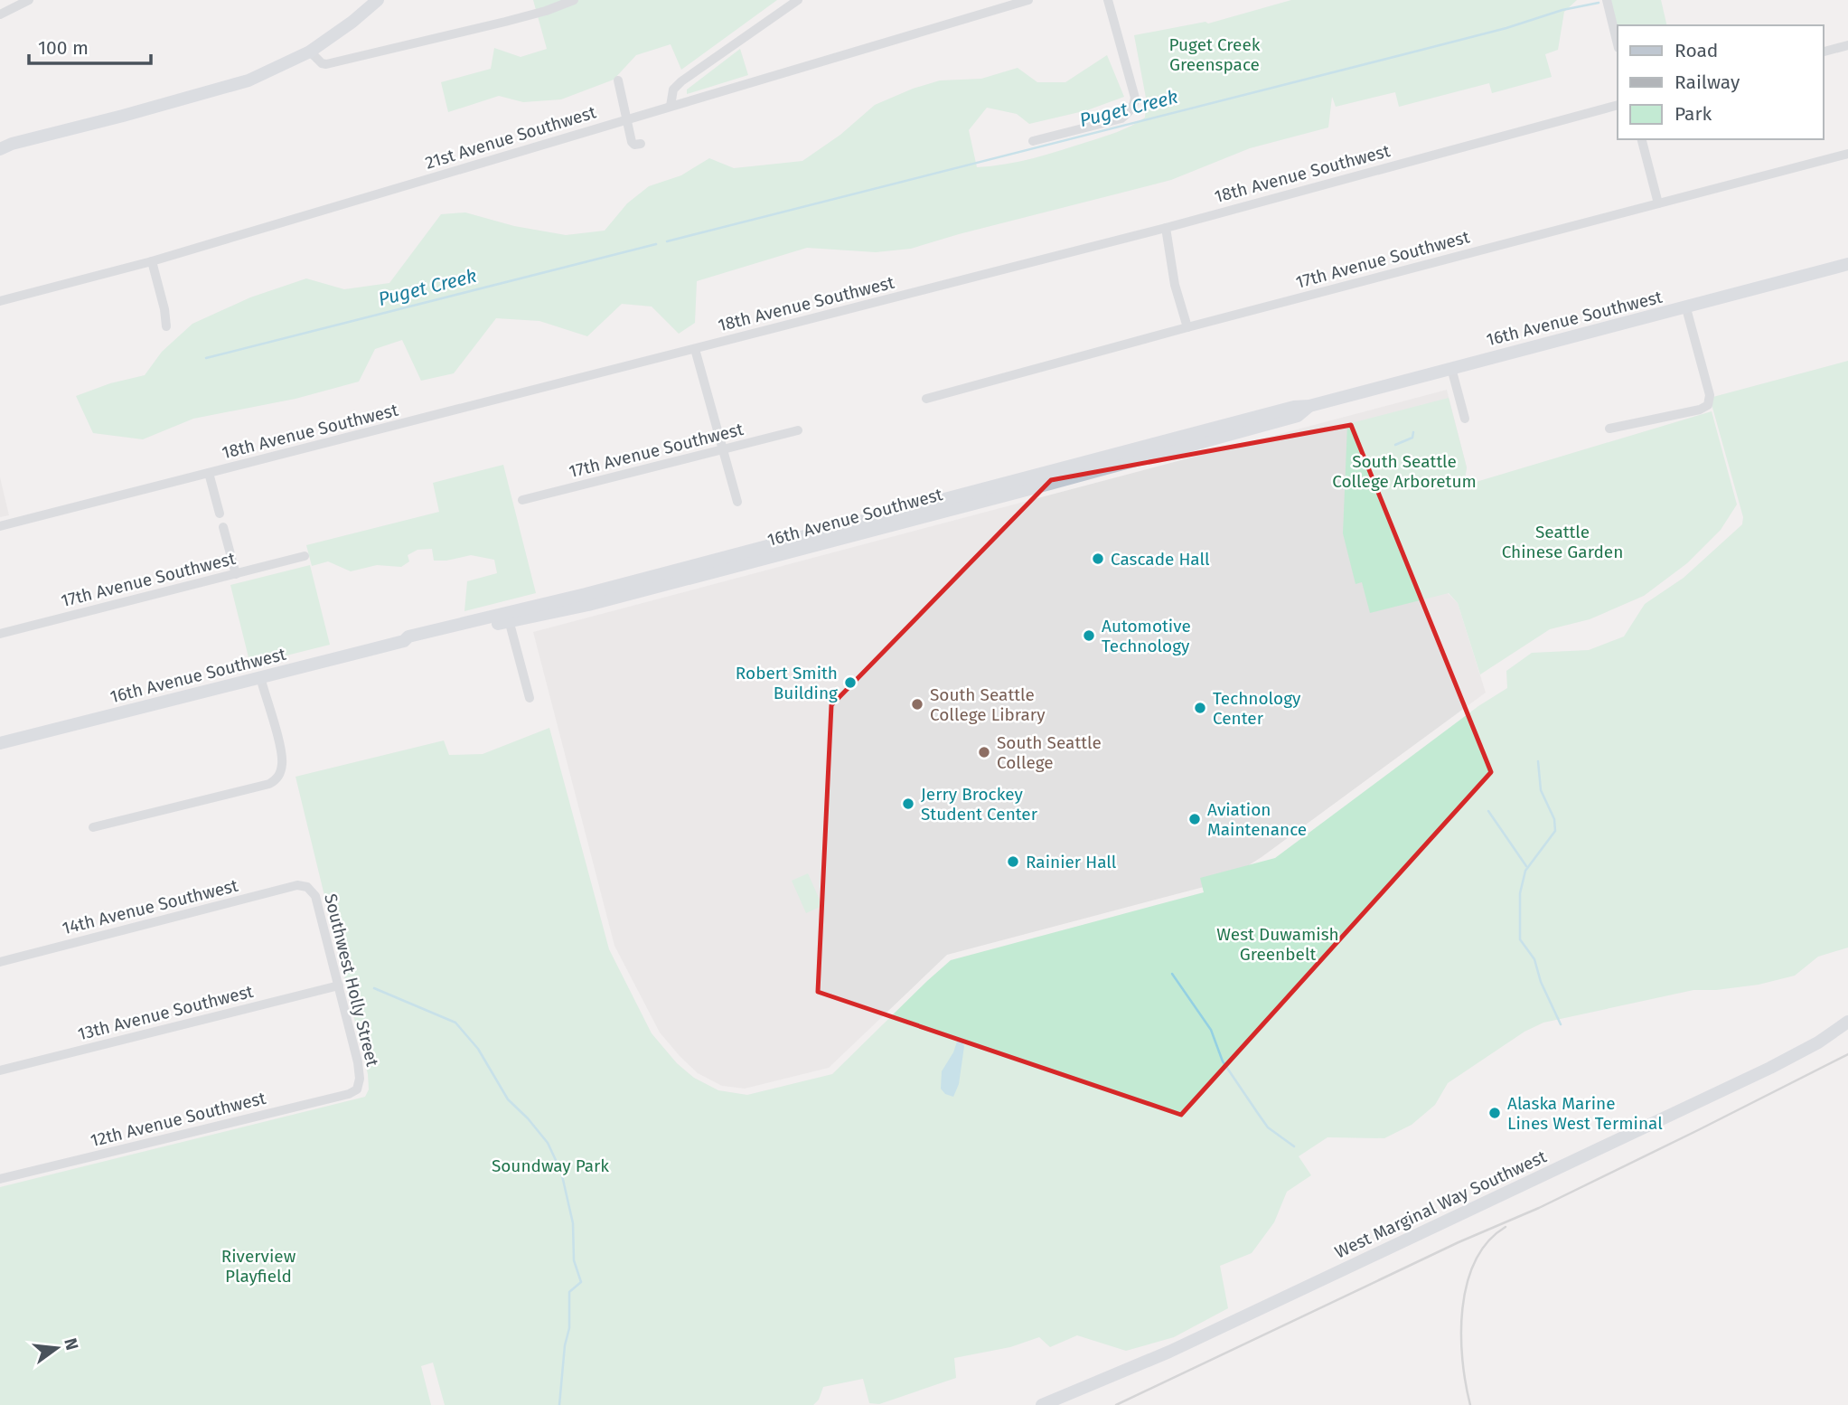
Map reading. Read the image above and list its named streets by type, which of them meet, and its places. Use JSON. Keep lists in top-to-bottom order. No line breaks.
{"streets":{"street":["21st Avenue Southwest","18th Avenue Southwest","17th Avenue Southwest","16th Avenue Southwest","14th Avenue Southwest","Southwest Holly Street","13th Avenue Southwest","12th Avenue Southwest","West Marginal Way Southwest"]},"crossings":[["14th Avenue Southwest","Southwest Holly Street"],["Southwest Holly Street","13th Avenue Southwest"],["Southwest Holly Street","12th Avenue Southwest"]],"water":["Puget Creek"],"parks":["Puget Creek Greenspace","South Seattle College Arboretum","Seattle Chinese Garden","West Duwamish Greenbelt","Soundway Park","Riverview Playfield"],"places":["Cascade Hall","Automotive Technology","Robert Smith Building","South Seattle College Library","Technology Center","South Seattle College","Jerry Brockey Student Center","Aviation Maintenance","Rainier Hall","Alaska Marine Lines West Terminal"],"legend":["Road","Railway","Park"],"scale_bar":"100 m","north":"right"}
